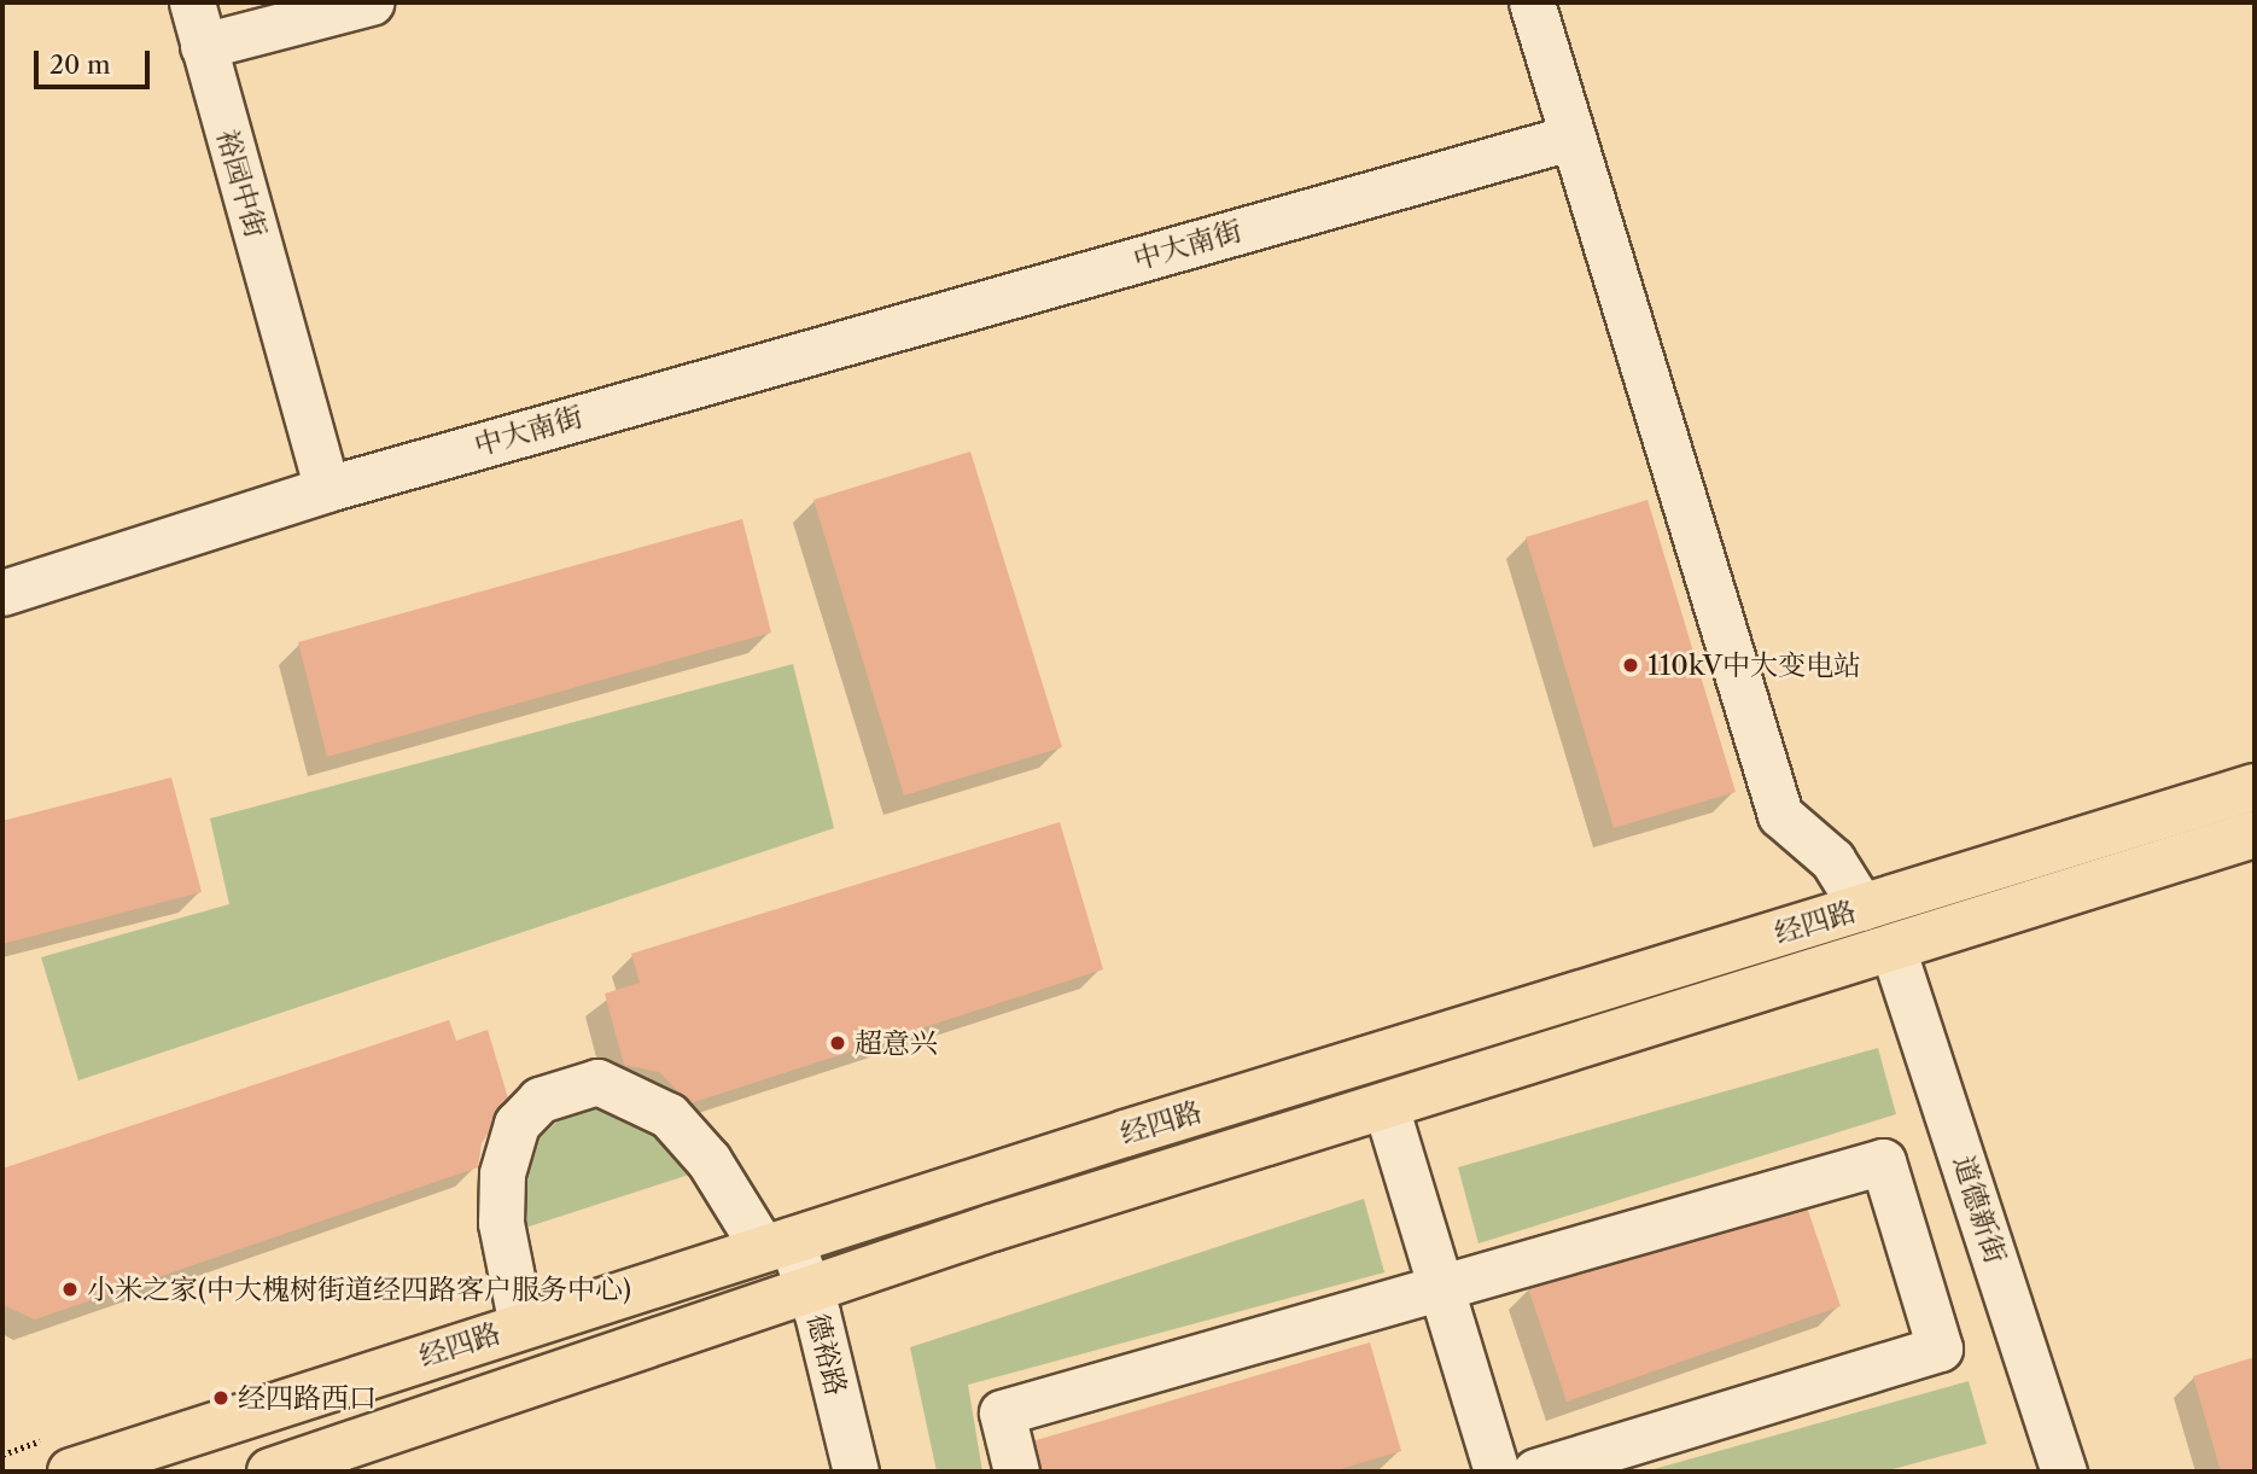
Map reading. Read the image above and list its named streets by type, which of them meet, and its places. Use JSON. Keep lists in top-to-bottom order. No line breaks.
{"streets":{"main road":["经四路"],"street":["裕园中街","中大南街","道德新街","德裕路"]},"crossings":[["裕园中街","中大南街"],["经四路","道德新街"],["经四路","德裕路"]],"places":["110kV中大变电站","超意兴","小米之家(中大槐树街道经四路客户服务中心)","经四路西口"],"scale_bar":"20 m"}
